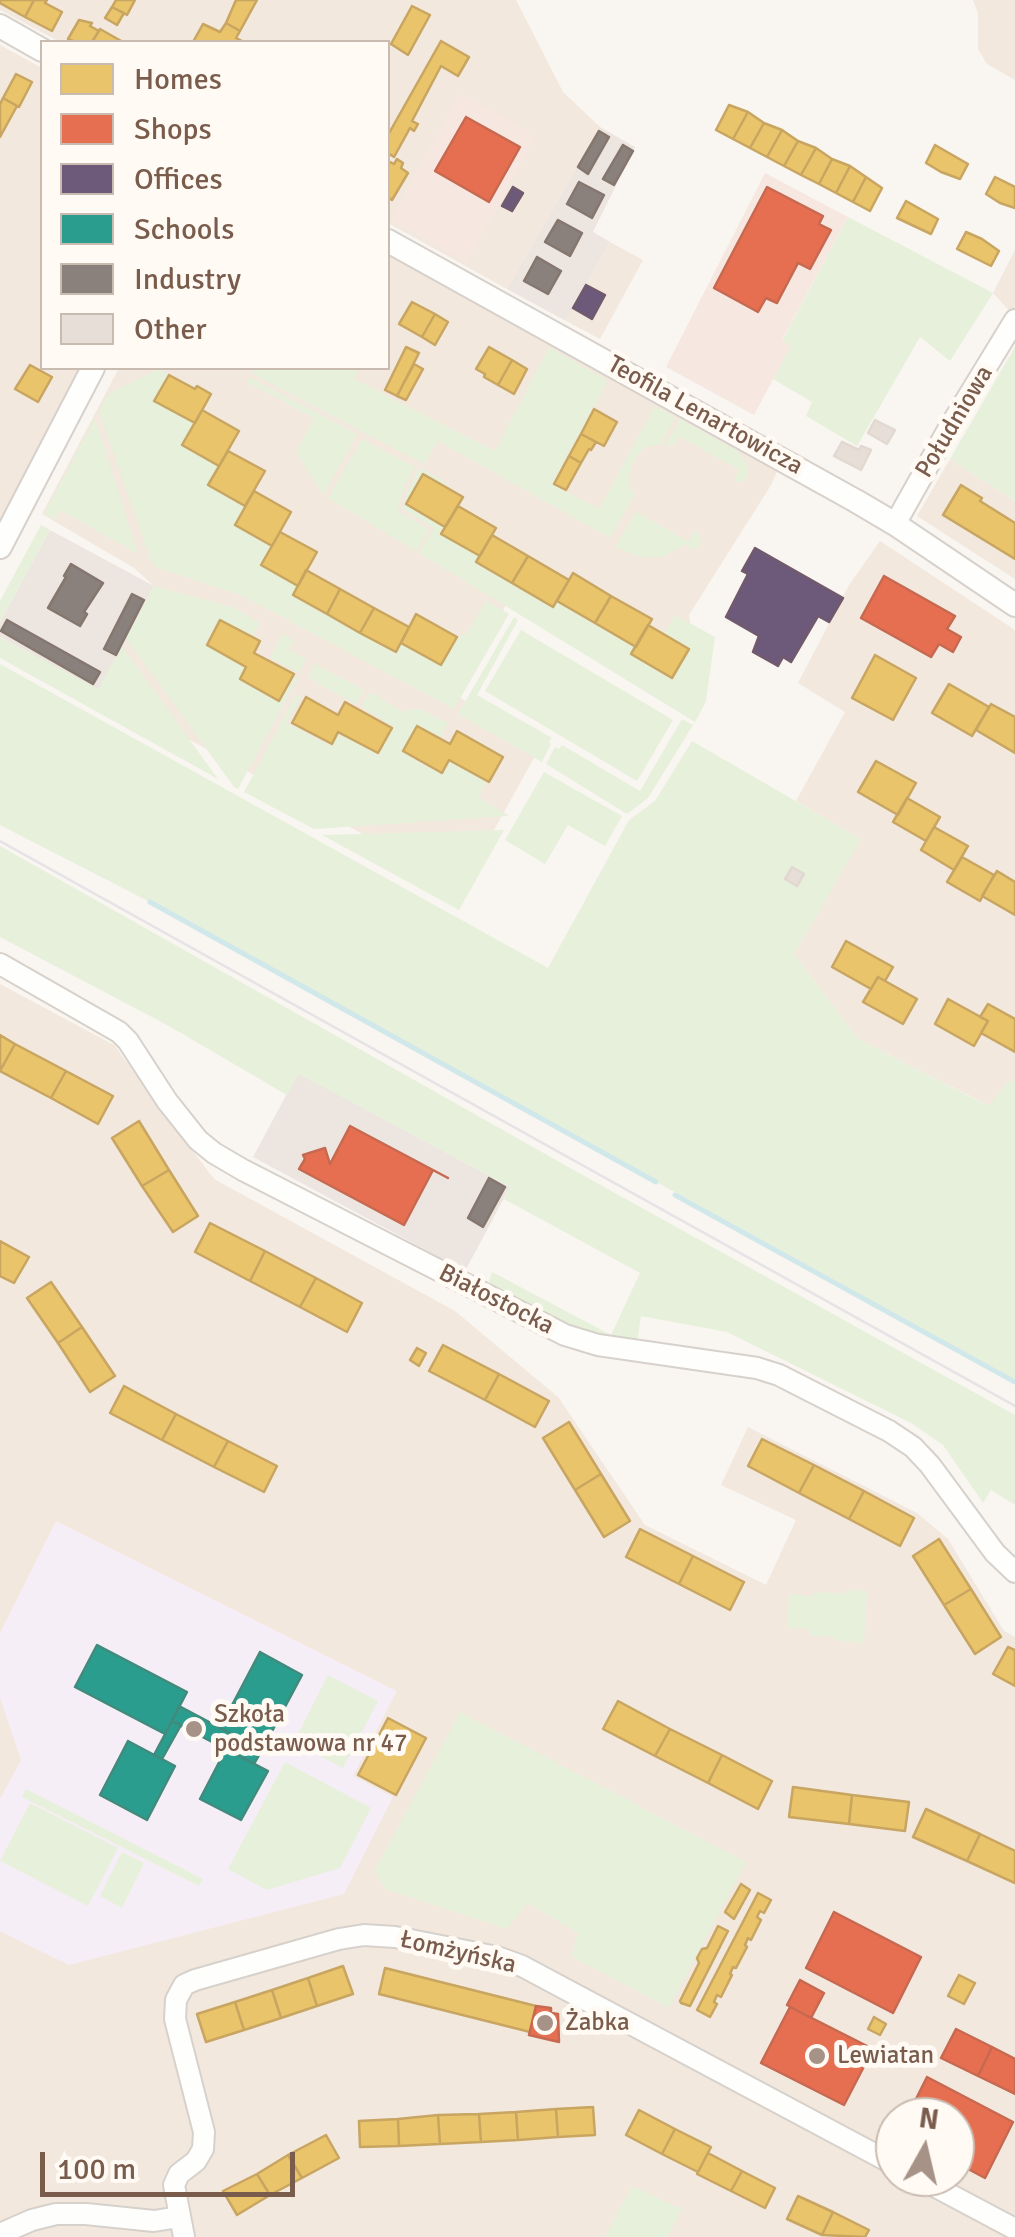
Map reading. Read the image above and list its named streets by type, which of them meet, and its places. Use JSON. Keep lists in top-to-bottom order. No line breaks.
{"streets":{"street":["Teofila Lenartowicza","Południowa","Białostocka","Łomżyńska"]},"crossings":[["Teofila Lenartowicza","Południowa"]],"places":["Szkoła podstawowa nr 47","Żabka","Lewiatan"],"legend":["Homes","Shops","Offices","Schools","Industry","Other"],"scale_bar":"100 m","north":"top"}
